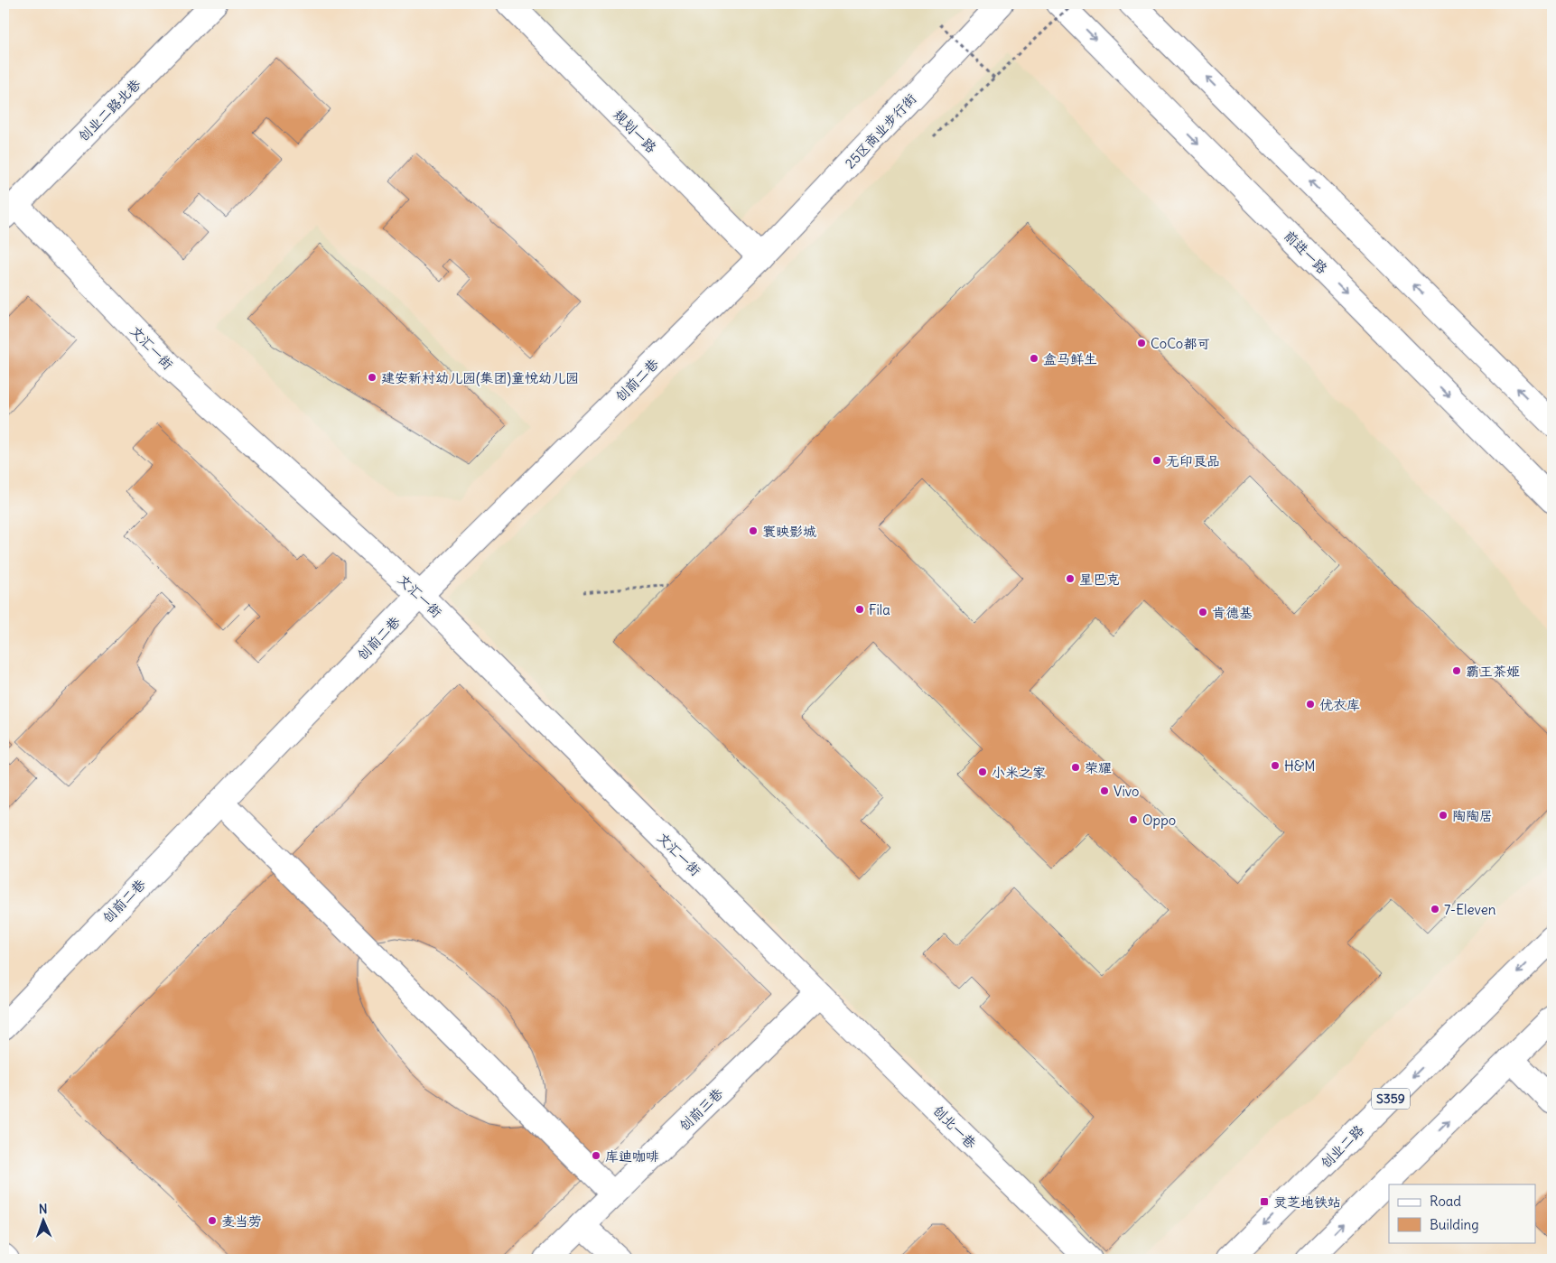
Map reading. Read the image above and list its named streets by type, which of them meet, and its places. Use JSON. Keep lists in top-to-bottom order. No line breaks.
{"streets":{"street":["创业二路北巷","规划一路","25区商业步行街","前进一路","文汇一街","创前二巷","S359","创前三巷","创北一巷","创业二路"]},"crossings":[["创业二路北巷","文汇一街"],["规划一路","25区商业步行街"],["规划一路","创前二巷"],["25区商业步行街","创前二巷"],["文汇一街","创前二巷"],["文汇一街","创前三巷"],["文汇一街","创北一巷"],["创前三巷","创北一巷"]],"places":{"other":["CoCo都可","盒马鲜生","建安新村幼儿园(集团)童悦幼儿园","无印良品","寰映影城","星巴克","Fila","肯德基","霸王茶姬","优衣库","H&M","荣耀","小米之家","Vivo","陶陶居","Oppo","7-Eleven","库迪咖啡","麦当劳"],"transit":["灵芝地铁站"]},"legend":["Road","Building"],"north":"top"}
